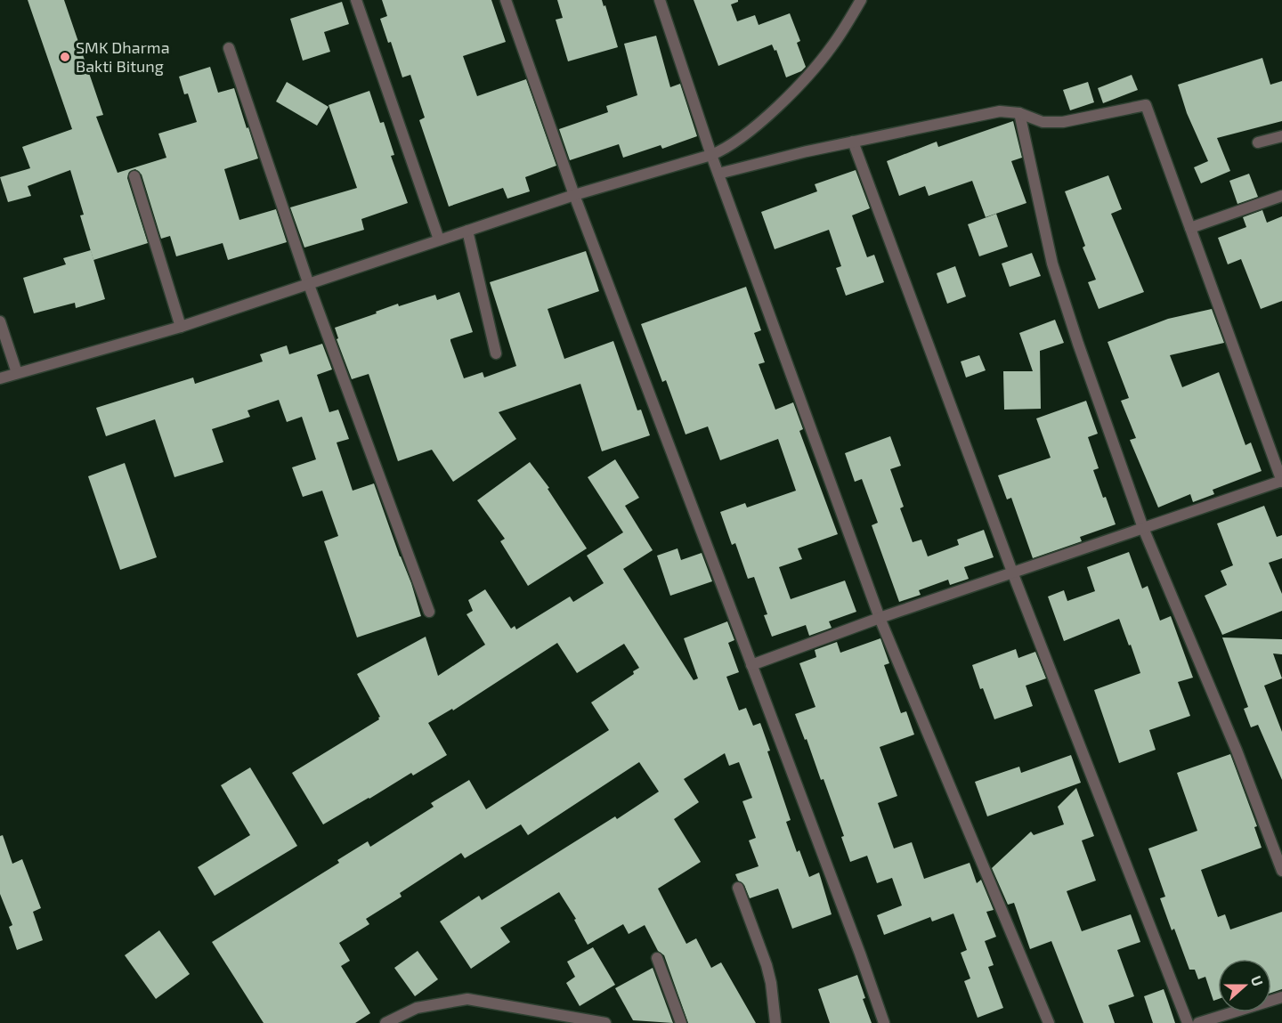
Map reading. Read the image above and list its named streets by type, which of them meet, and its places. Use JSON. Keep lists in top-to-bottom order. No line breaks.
{"places":["SMK Dharma Bakti Bitung"],"north":"right"}
